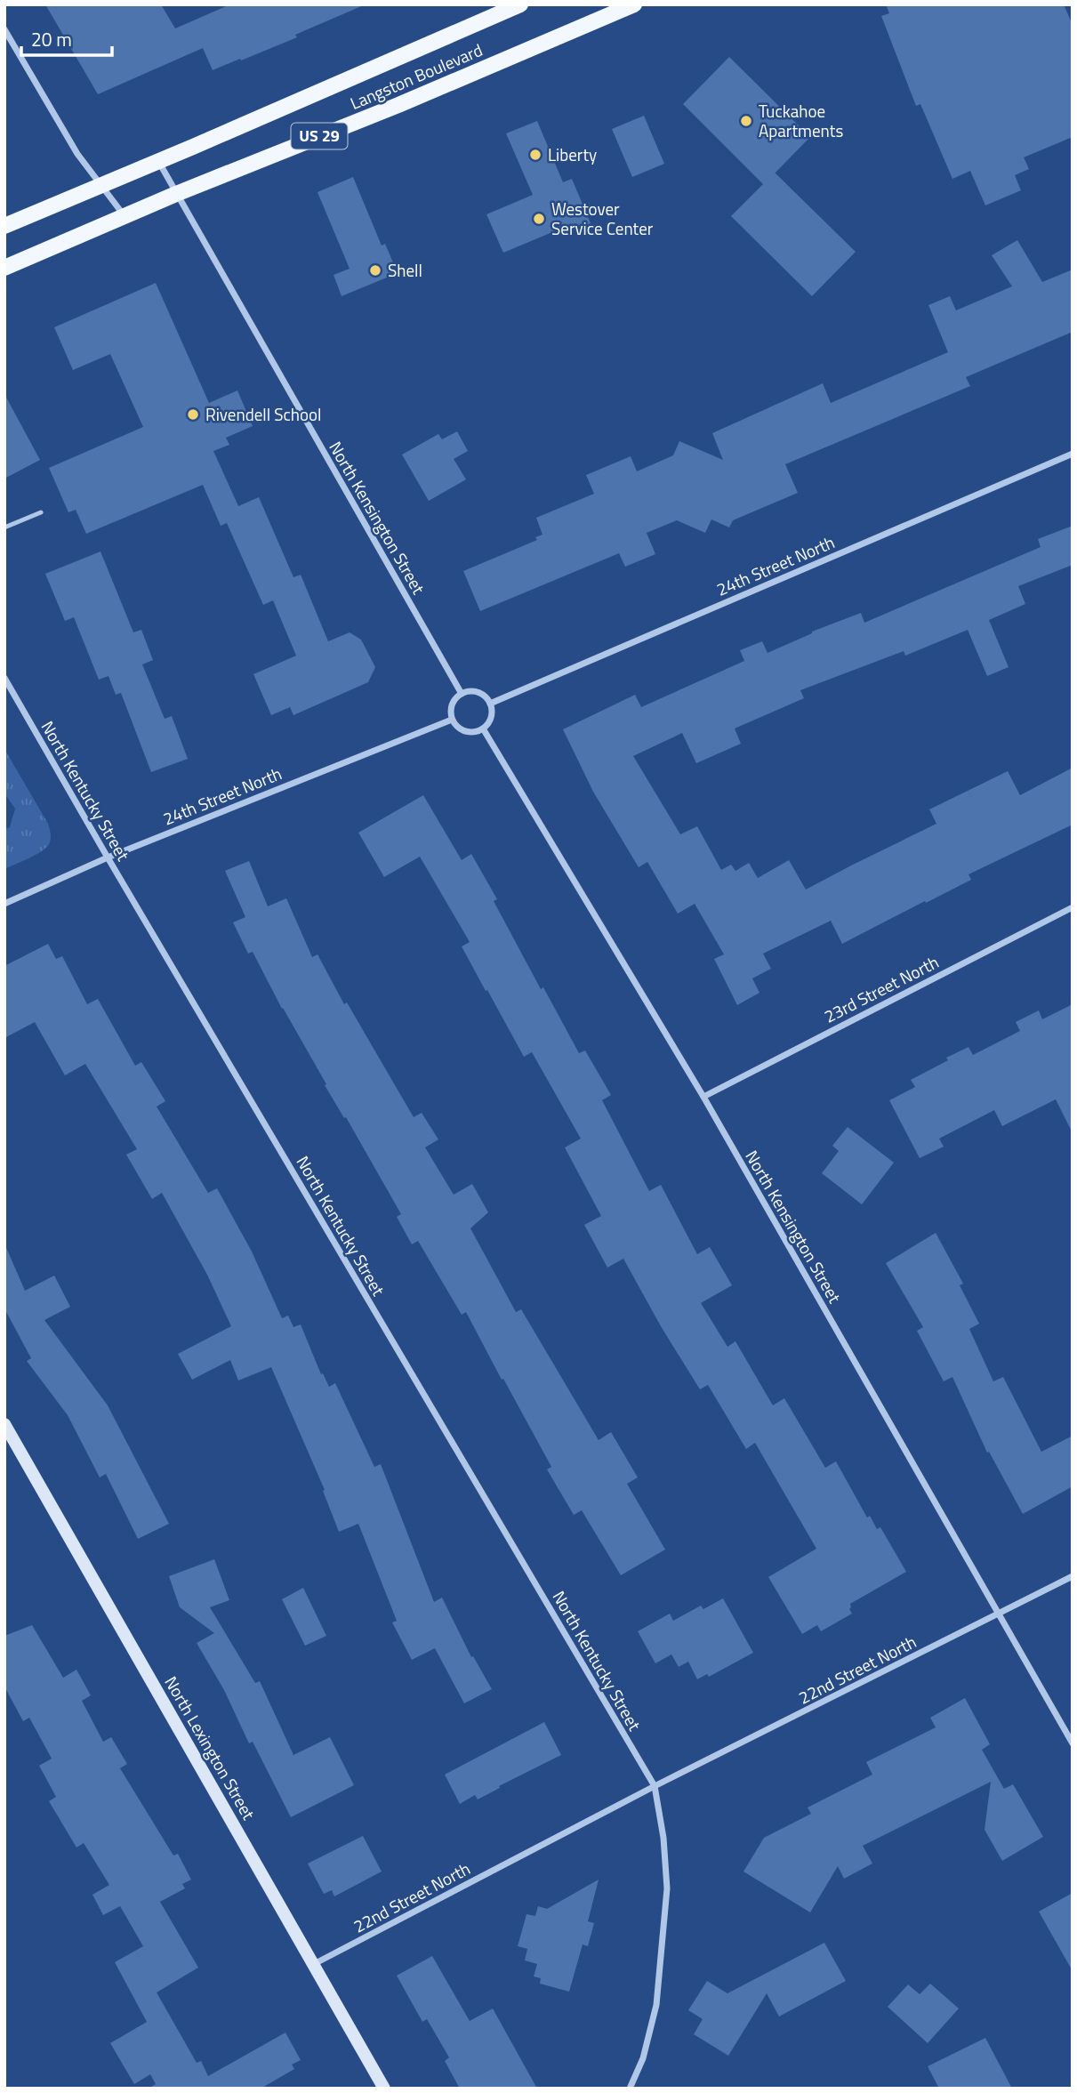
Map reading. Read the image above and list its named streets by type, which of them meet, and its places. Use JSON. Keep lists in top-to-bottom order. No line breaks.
{"streets":{"main road":["Langston Boulevard","US 29"],"street":["North Kensington Street","24th Street North","North Kentucky Street","23rd Street North","22nd Street North","North Lexington Street"]},"crossings":[["Langston Boulevard","North Kensington Street"],["North Kensington Street","24th Street North"],["North Kensington Street","23rd Street North"],["North Kensington Street","22nd Street North"],["24th Street North","North Kentucky Street"],["North Kentucky Street","22nd Street North"],["22nd Street North","North Lexington Street"]],"places":["Tuckahoe Apartments","Liberty","Westover Service Center","Shell","Rivendell School"],"scale_bar":"20 m"}
